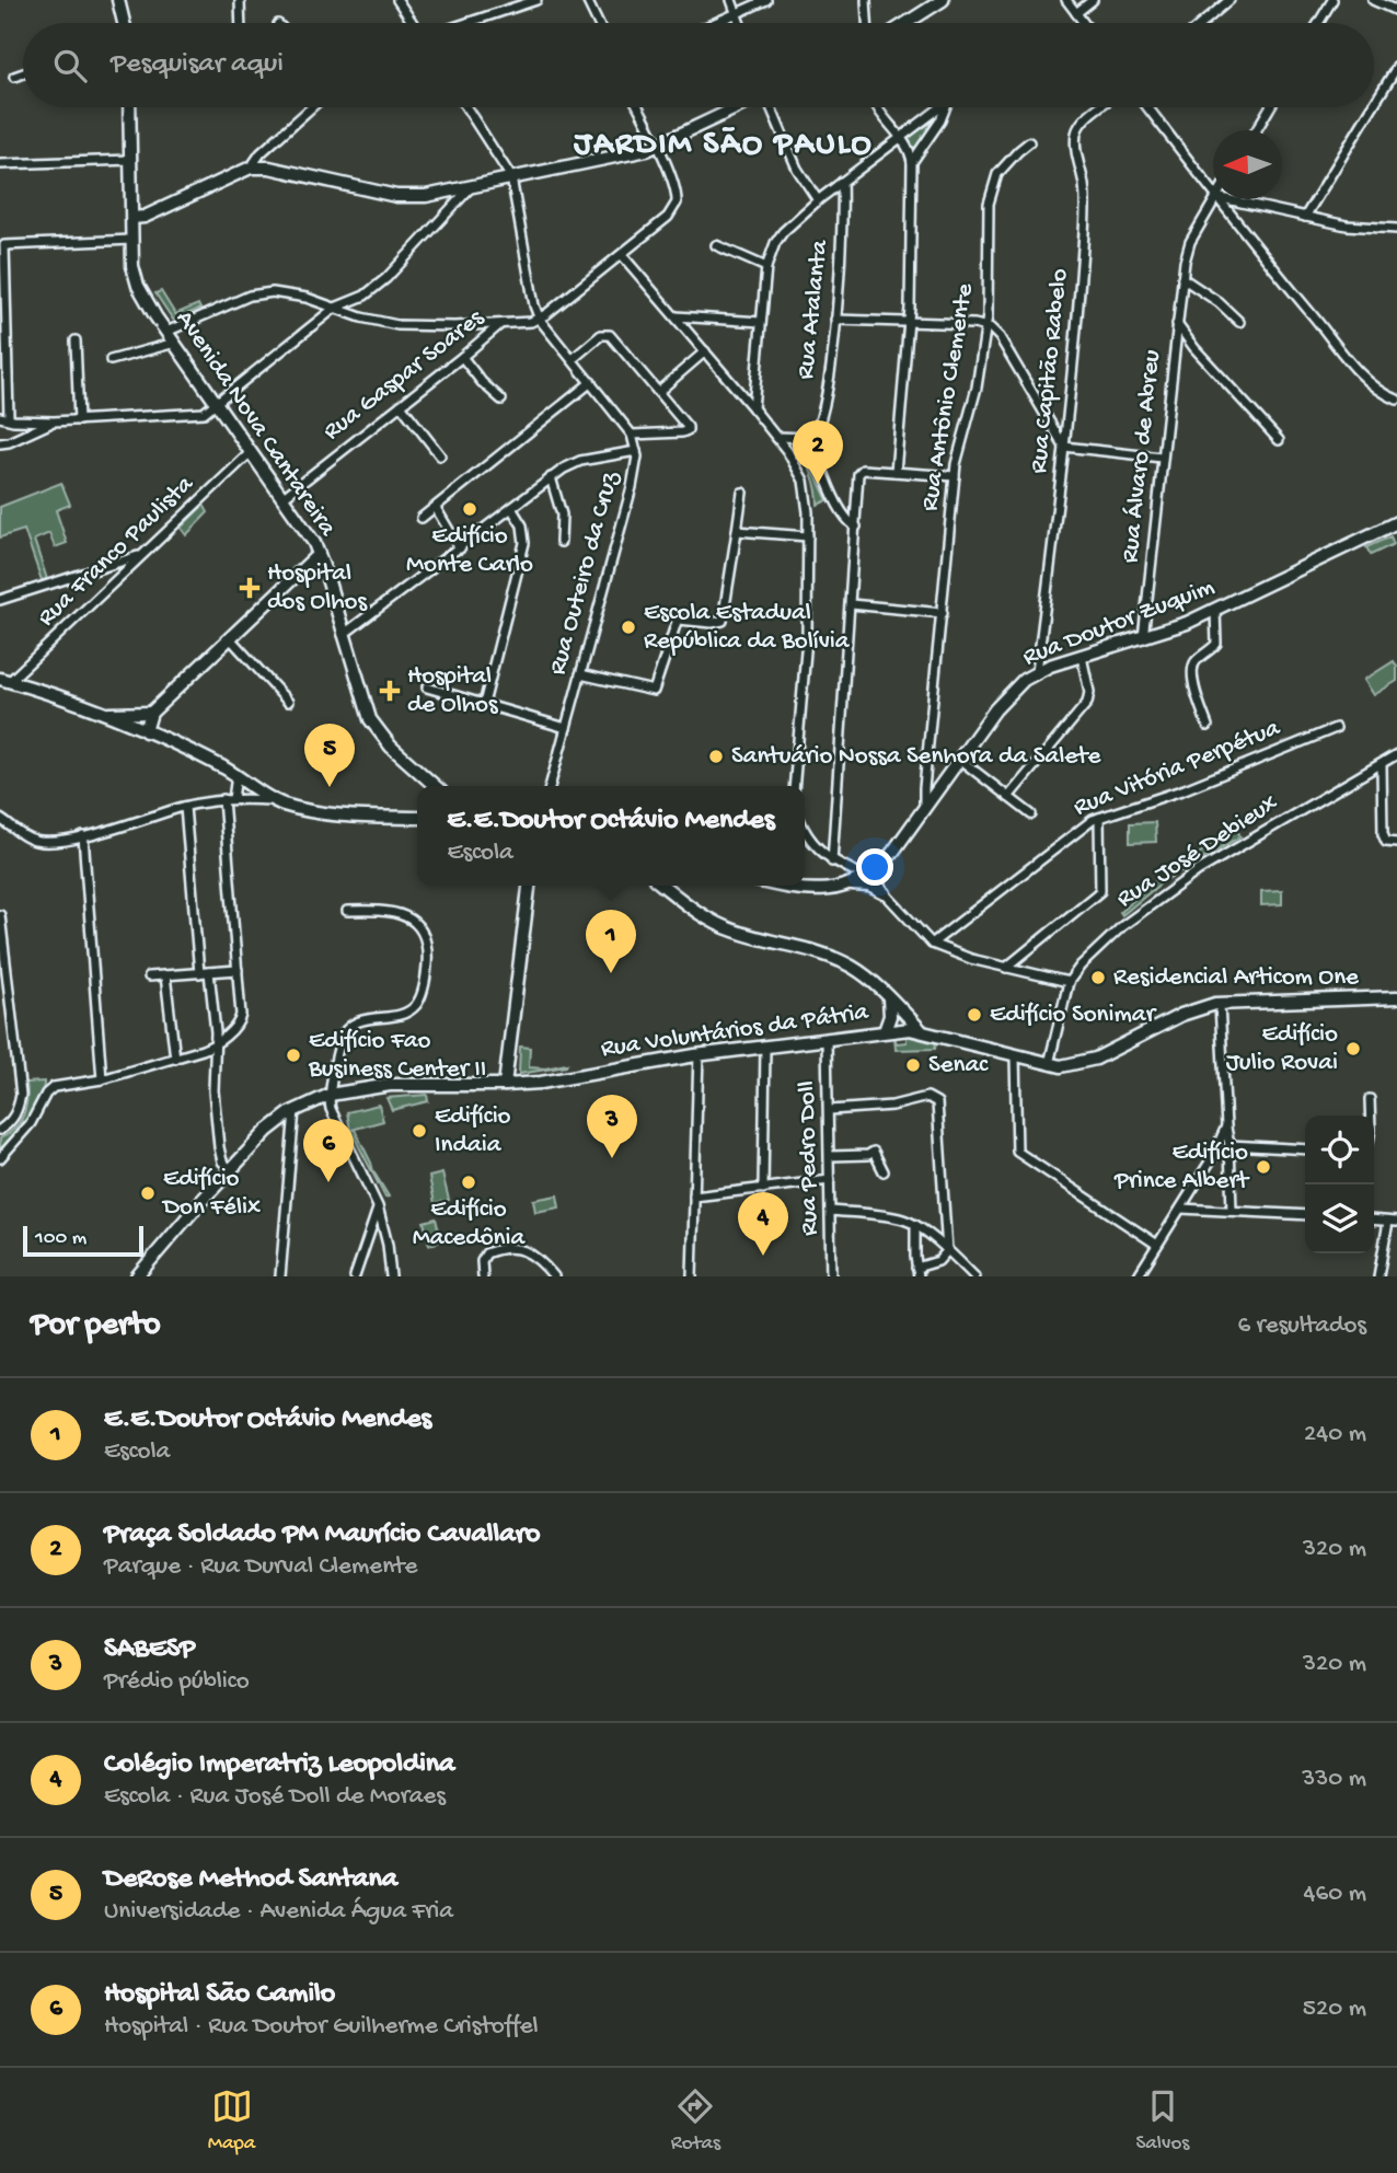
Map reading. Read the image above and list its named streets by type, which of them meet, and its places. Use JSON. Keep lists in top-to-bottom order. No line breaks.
{"streets":{"main road":["Avenida Nova Cantareira","Rua Doutor Zuquim","Rua Voluntários da Pátria"],"street":["Rua Atalanta","Rua Capitão Rabelo","Rua Gaspar Soares","Rua Antônio Clemente","Rua Álvaro de Abreu","Rua Franco Paulista","Rua Outeiro da Cruz","Rua Vitória Perpétua","Rua José Debieux","Rua Pedro Doll"]},"crossings":[["Rua Capitão Rabelo","Rua Doutor Zuquim"],["Rua Gaspar Soares","Avenida Nova Cantareira"],["Rua Gaspar Soares","Rua Outeiro da Cruz"],["Rua Antônio Clemente","Rua Doutor Zuquim"],["Avenida Nova Cantareira","Rua Franco Paulista"],["Rua Álvaro de Abreu","Rua Doutor Zuquim"],["Rua José Debieux","Rua Voluntários da Pátria"],["Rua Voluntários da Pátria","Rua Pedro Doll"]],"districts":["JARDIM SÃO PAULO"],"places":{"other":["Edifício Monte Carlo","Escola Estadual República da Bolívia","Santuário Nossa Senhora da Salete","Residencial Articom One","Edifício Sonimar","Edifício Julio Rovai","Edifício Fao Business Center II","Senac","Edifício Indaia","Edifício Prince Albert","Edifício Macedônia","Edifício Don Félix"],"health":["Hospital dos Olhos","Hospital de Olhos"]},"scale_bar":"100 m","north":"left","page":{"search":"Pesquisar aqui","pins":["2","5","1","3","6","4"],"popup":["E.E.Doutor Octávio Mendes","Escola"],"scale":"100 m","heading":["Por perto","6 resultados"],"list":[{"mark":"1","name":"E.E.Doutor Octávio Mendes","note":"Escola","value":"240 m"},{"mark":"2","name":"Praça Soldado PM Maurício Cavallaro","note":"Parque · Rua Durval Clemente","value":"320 m"},{"mark":"3","name":"SABESP","note":"Prédio público","value":"320 m"},{"mark":"4","name":"Colégio Imperatriz Leopoldina","note":"Escola · Rua José Doll de Moraes","value":"330 m"},{"mark":"5","name":"DeRose Method Santana","note":"Universidade · Avenida Água Fria","value":"460 m"},{"mark":"6","name":"Hospital São Camilo","note":"Hospital · Rua Doutor Guilherme Cristoffel","value":"520 m"}],"nav":["Mapa","Rotas","Salvos"]}}
